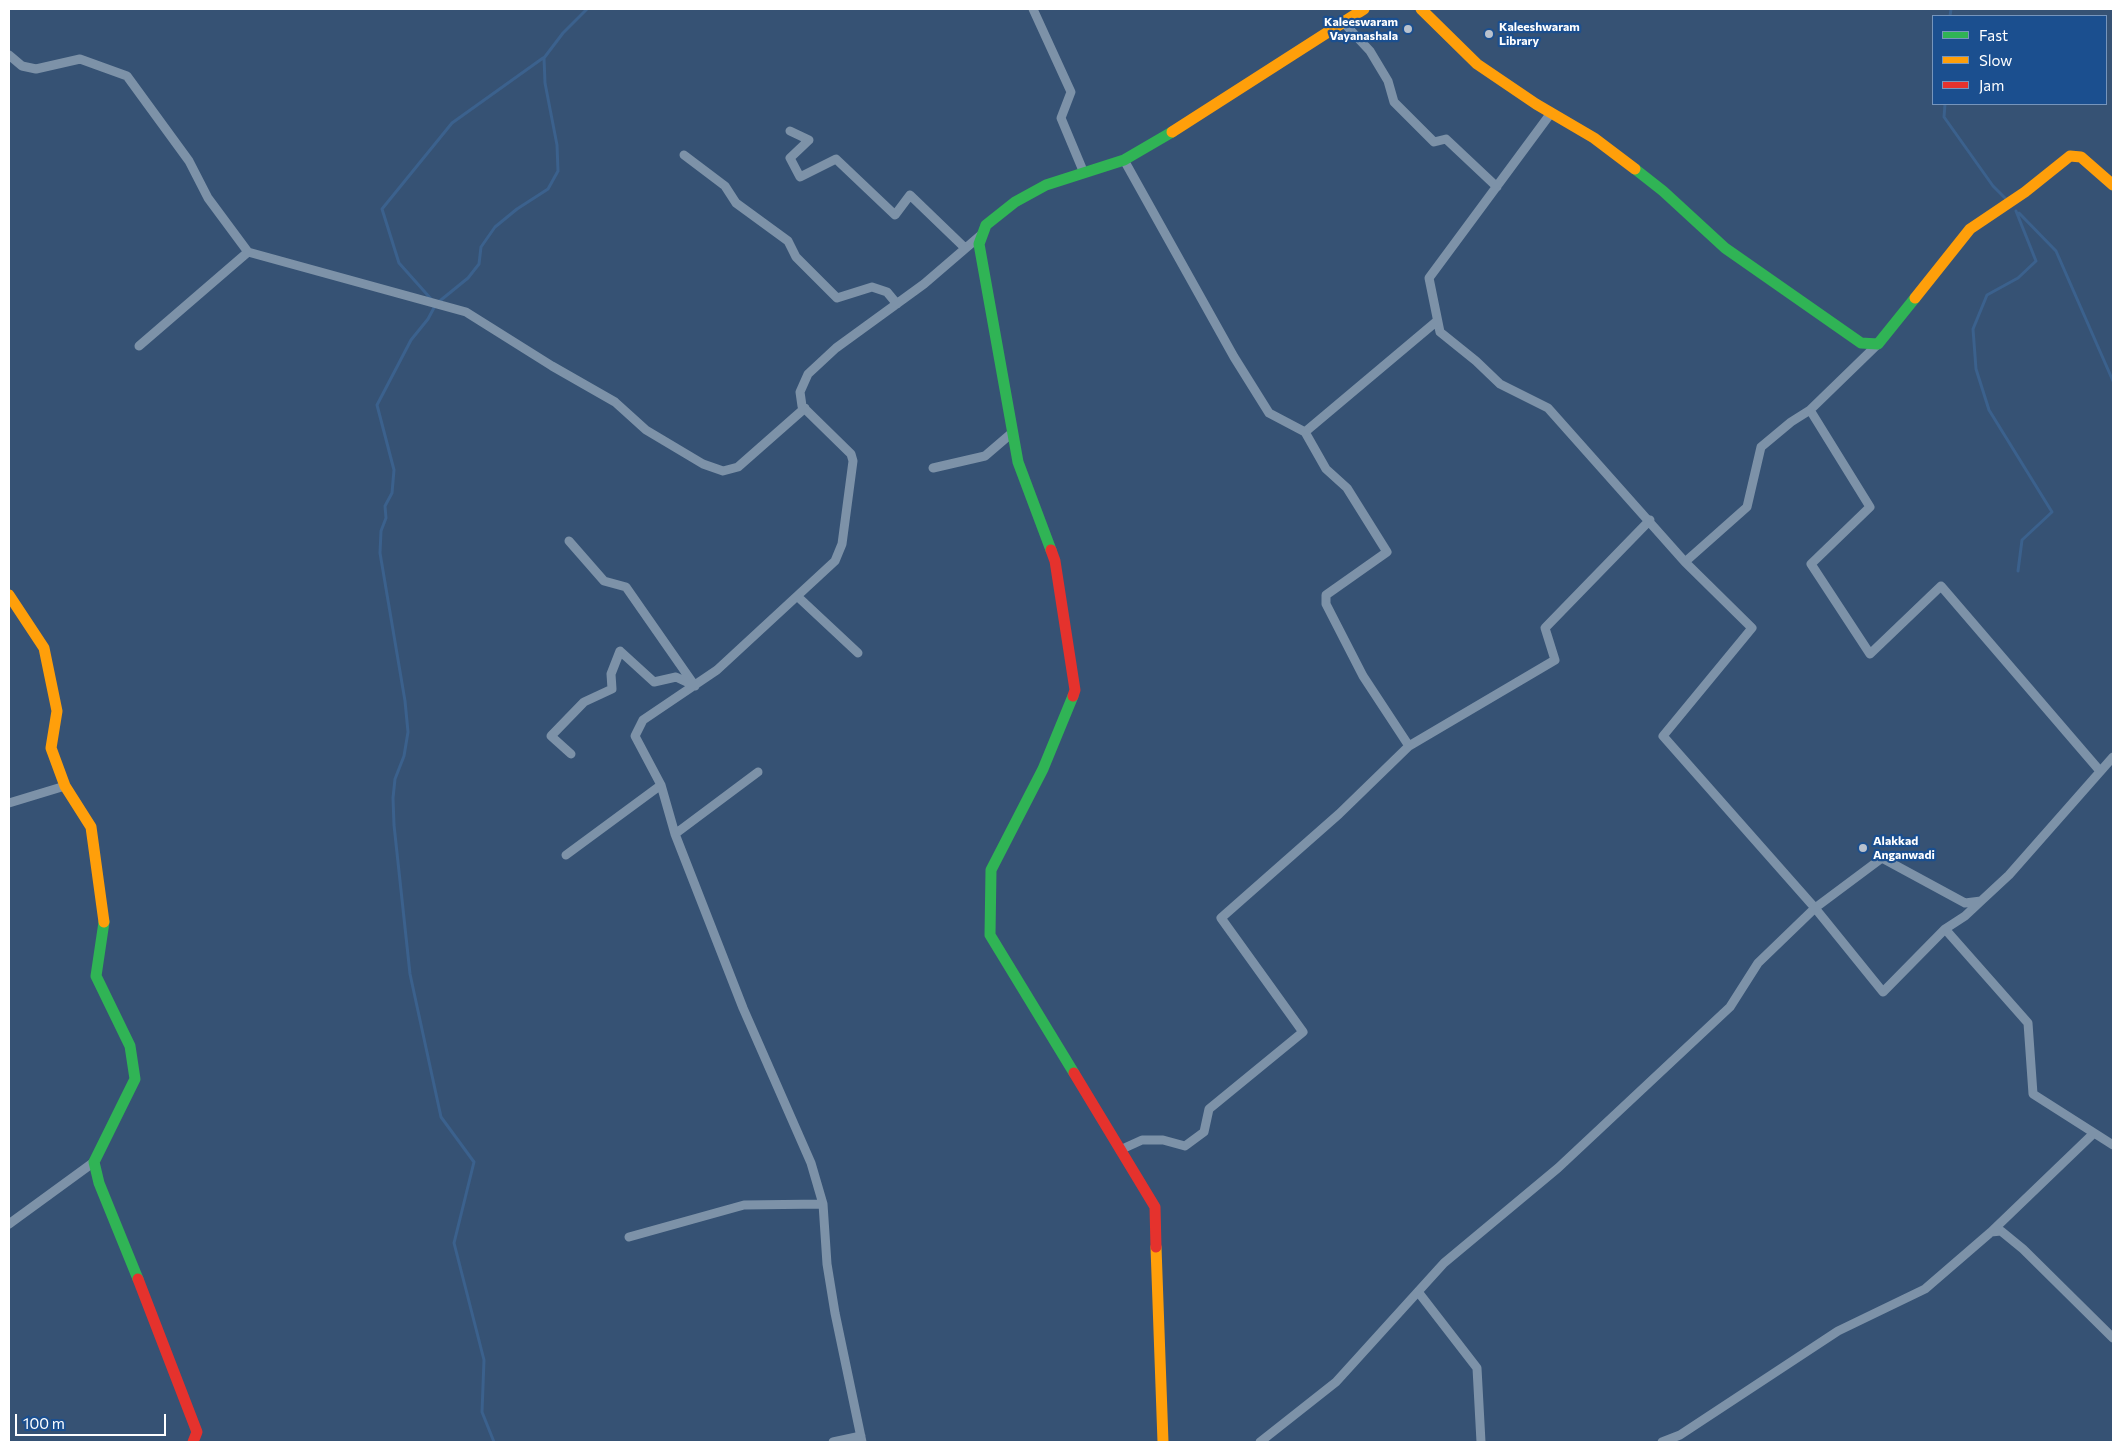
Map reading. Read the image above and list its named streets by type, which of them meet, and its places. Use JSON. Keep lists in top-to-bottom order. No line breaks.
{"places":["Kaleeswaram Vayanashala","Kaleeshwaram Library","Alakkad Anganwadi"],"legend":["Fast","Slow","Jam"],"scale_bar":"100 m"}
